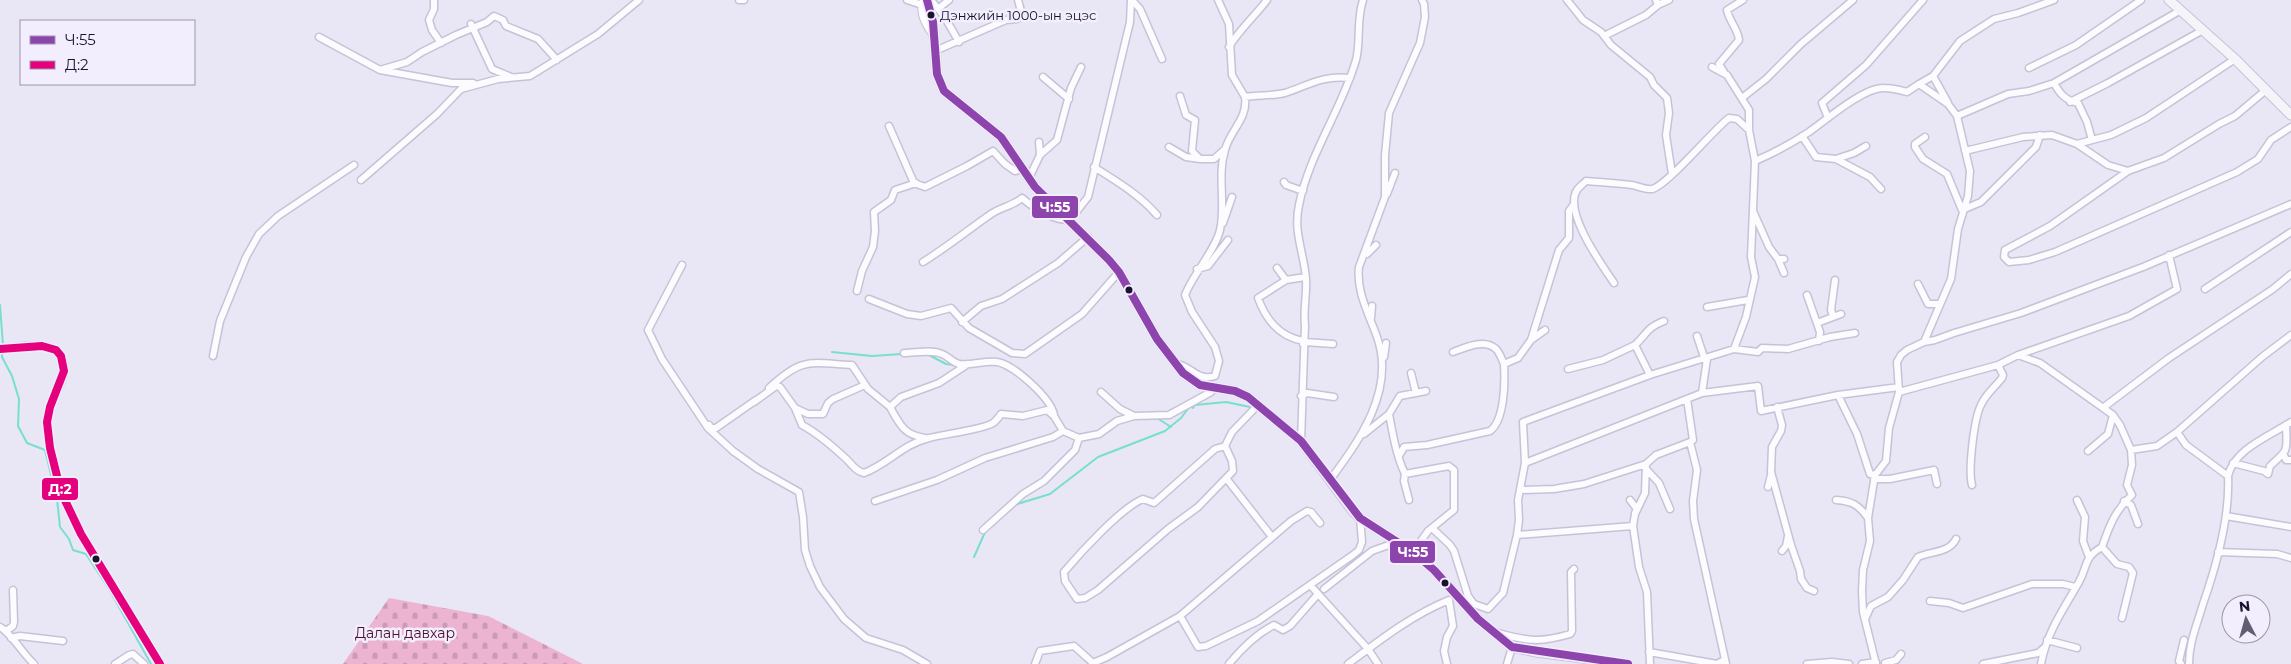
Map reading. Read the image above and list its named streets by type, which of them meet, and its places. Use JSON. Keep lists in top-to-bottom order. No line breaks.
{"parks":["Далан давхар"],"places":["Дэнжийн 1000-ын эцэс"],"lines":["transit line Ч:55","transit line Д:2"],"legend":["Ч:55","Д:2"],"north":"top"}
